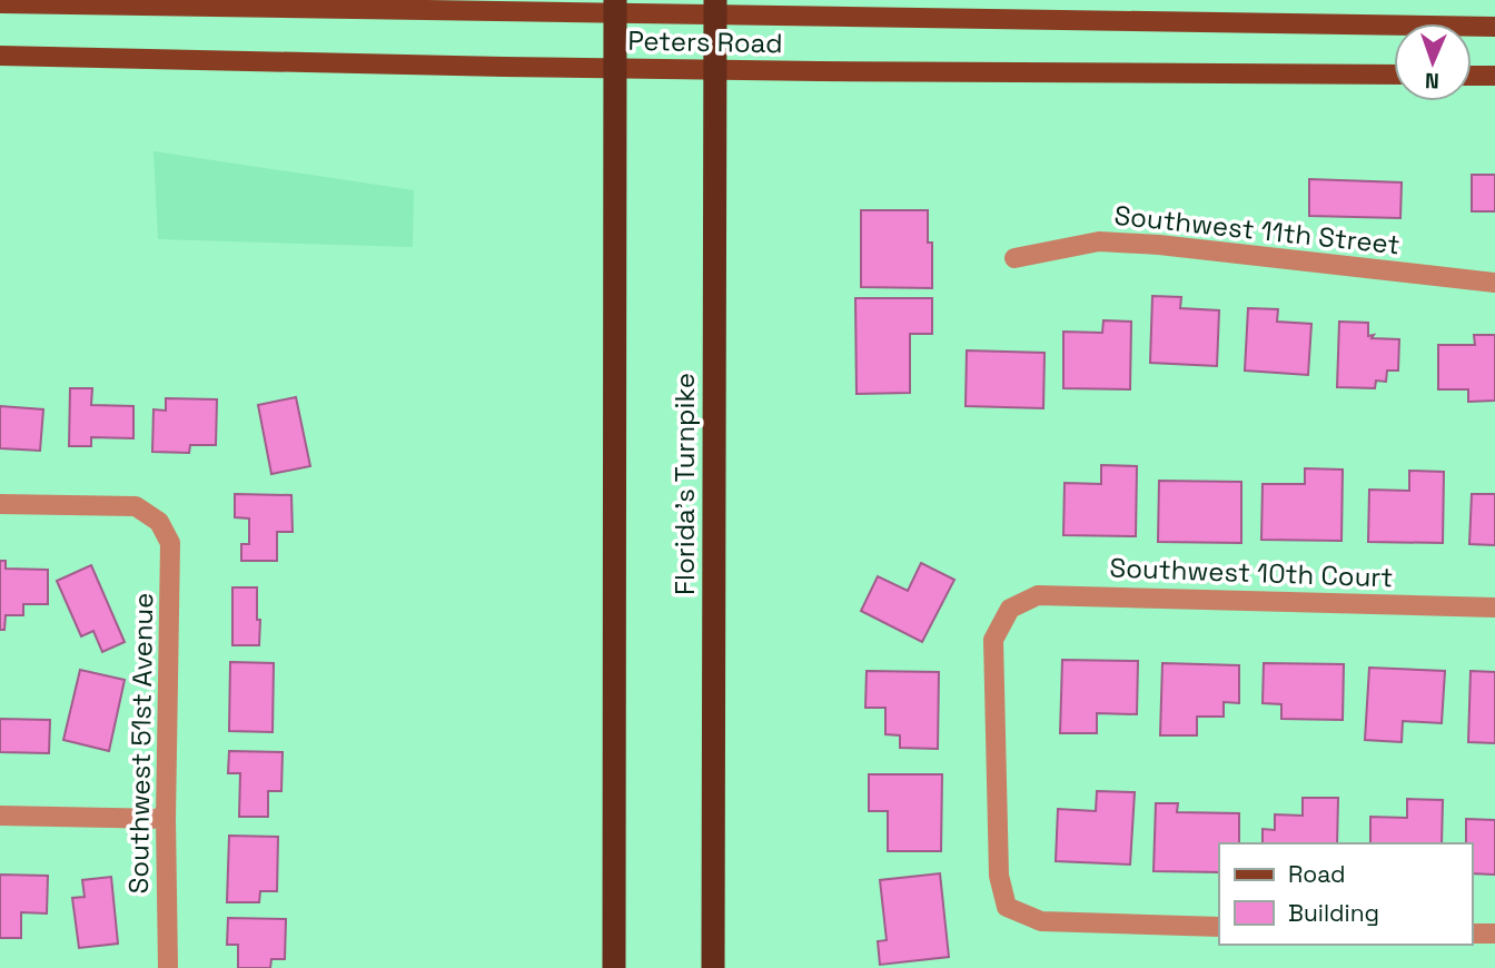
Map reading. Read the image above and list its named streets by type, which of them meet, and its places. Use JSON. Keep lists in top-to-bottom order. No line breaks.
{"streets":{"highway":["Florida's Turnpike"],"main road":["Peters Road"],"street":["Southwest 11th Street","Southwest 10th Court","Southwest 51st Avenue"]},"legend":["Road","Building"],"north":"bottom"}
